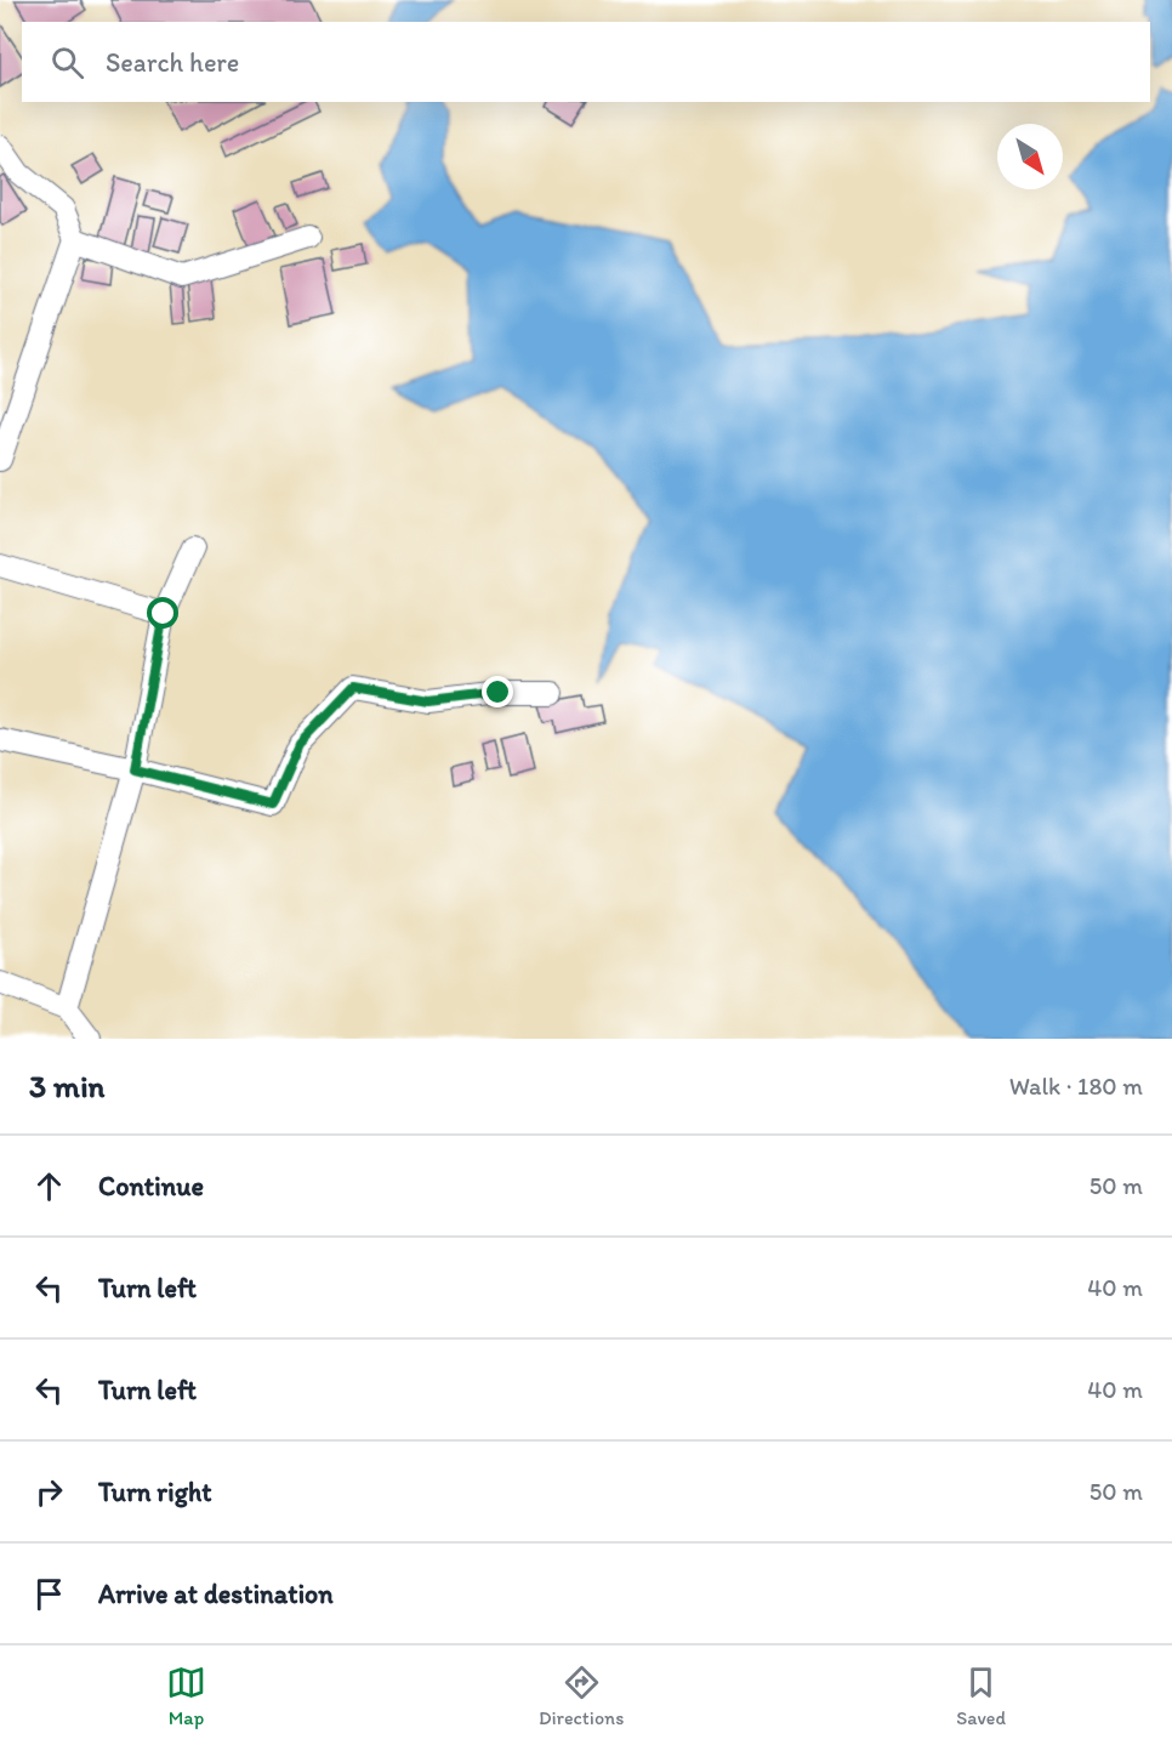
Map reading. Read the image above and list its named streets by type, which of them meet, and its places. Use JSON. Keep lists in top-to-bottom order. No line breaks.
{"north":"bottom right","page":{"search":"Search here","heading":["3 min","Walk · 180 m"],"list":[["Continue","50 m"],["Turn left","40 m"],["Turn left","40 m"],["Turn right","50 m"],"Arrive at destination"],"nav":["Map","Directions","Saved"]}}
